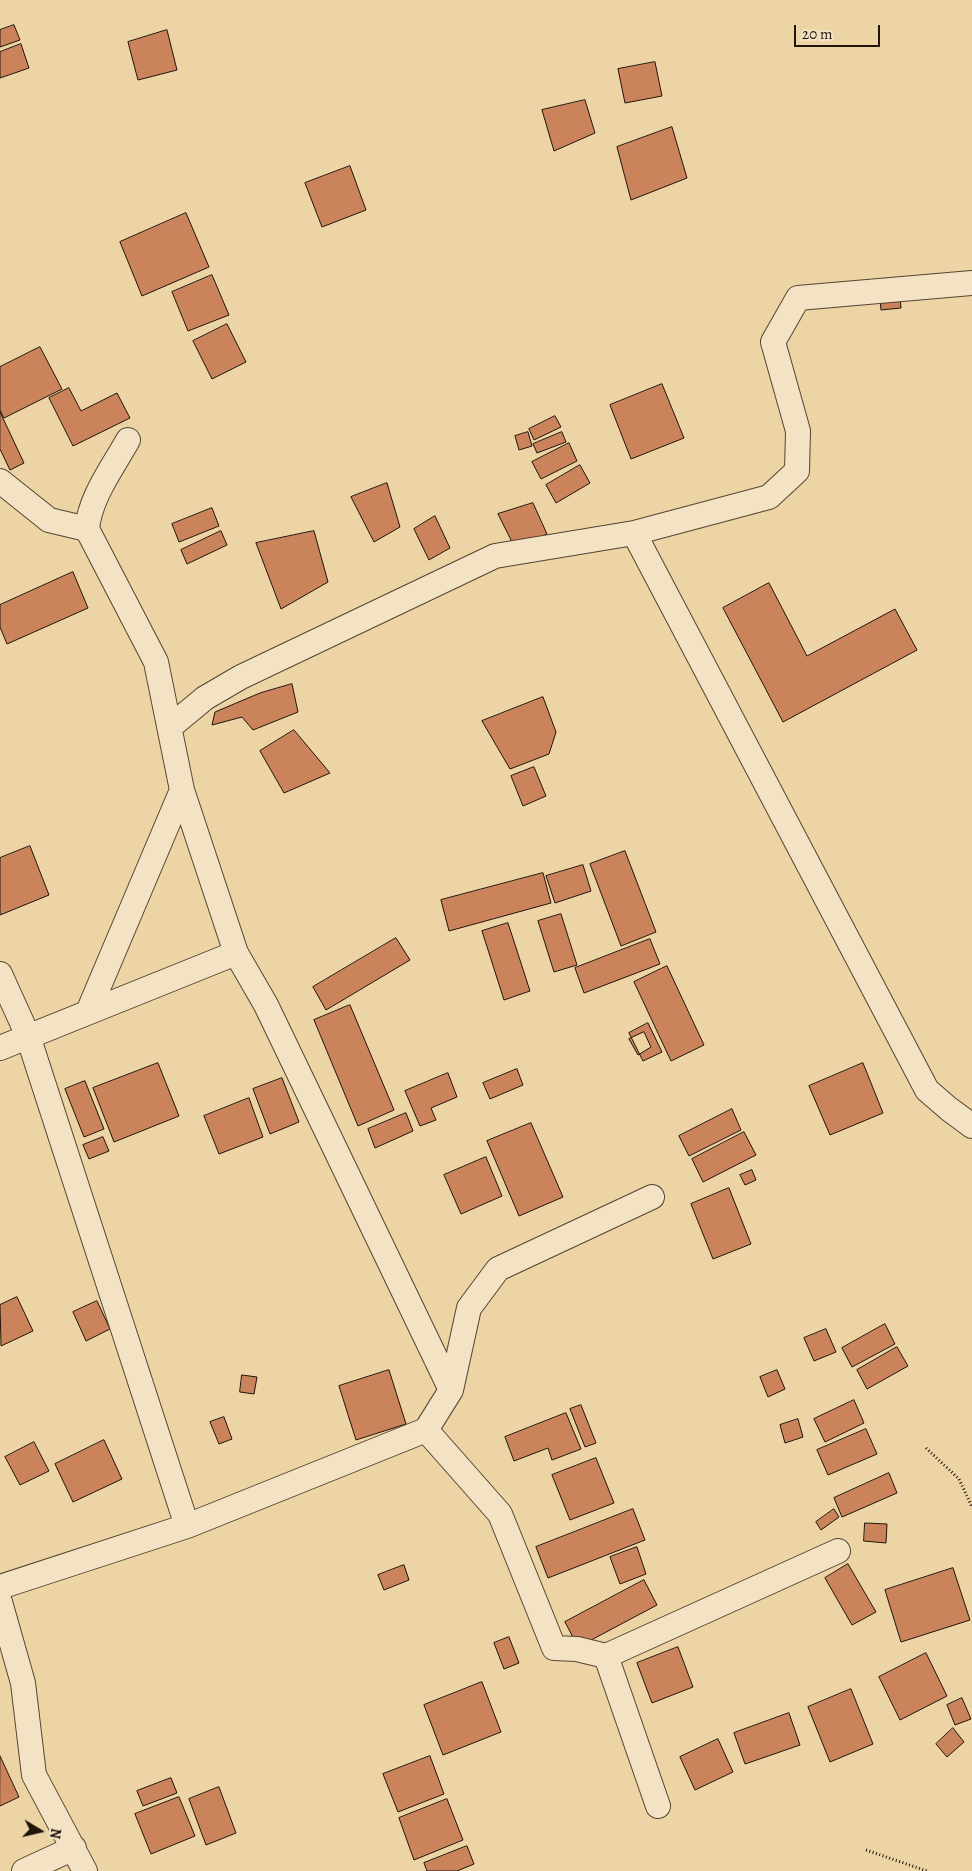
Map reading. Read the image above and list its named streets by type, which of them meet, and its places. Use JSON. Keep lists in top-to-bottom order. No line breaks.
{"scale_bar":"20 m","north":"right"}
